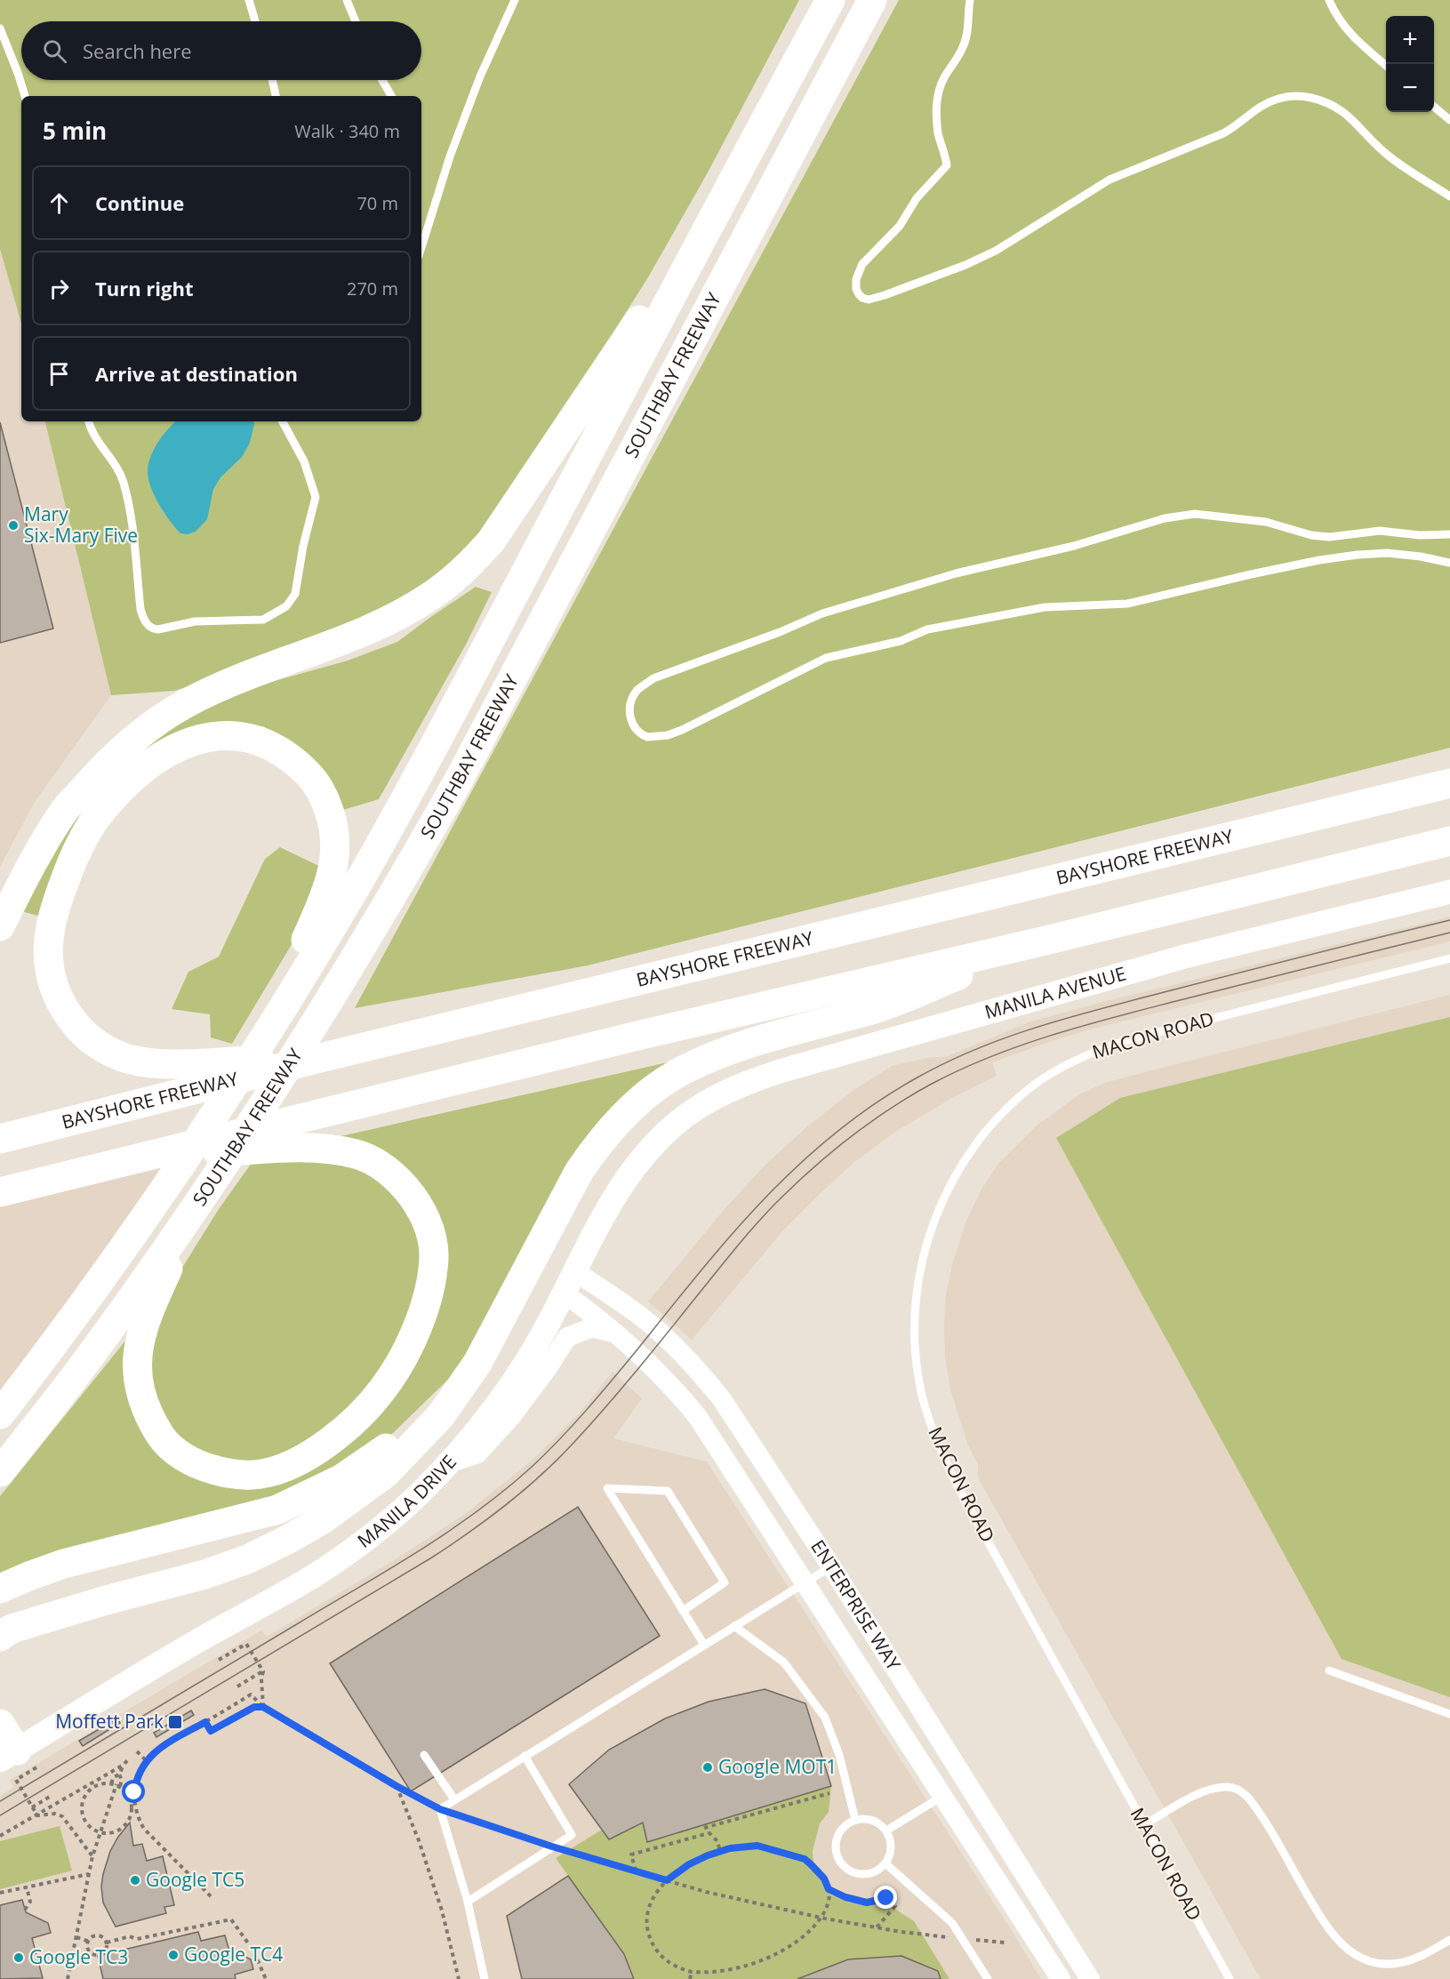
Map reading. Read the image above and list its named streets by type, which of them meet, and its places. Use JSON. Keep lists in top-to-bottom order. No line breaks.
{"streets":{"highway":["SOUTHBAY FREEWAY","BAYSHORE FREEWAY"],"main road":["MANILA AVENUE","MANILA DRIVE"],"street":["ENTERPRISE WAY"],"lane":["MACON ROAD"]},"crossings":[["MANILA AVENUE","MANILA DRIVE"],["MANILA DRIVE","ENTERPRISE WAY"]],"places":{"other":["Mary Six-Mary Five","Google MOT1","Google TC5","Google TC4","Google TC3"],"transit":["Moffett Park"]},"page":{"map_buttons":["+","−"],"search":"Search here","heading":["5 min","Walk · 340 m"],"list":[["Continue","70 m"],["Turn right","270 m"],"Arrive at destination"]}}
